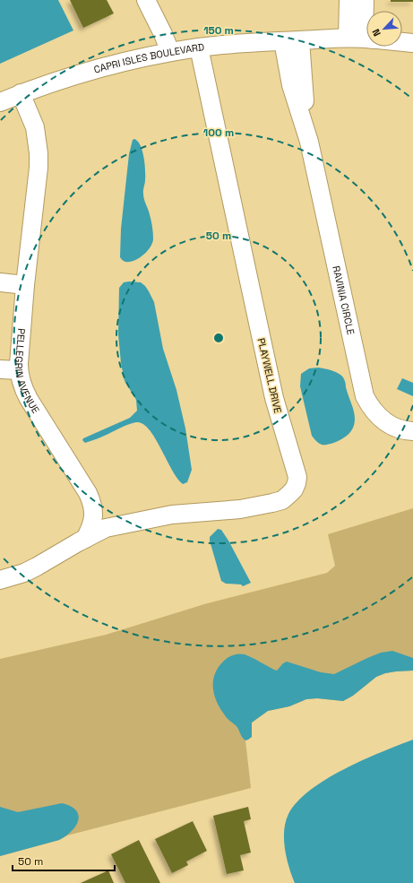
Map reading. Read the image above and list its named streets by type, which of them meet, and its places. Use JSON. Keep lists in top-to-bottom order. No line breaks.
{"streets":{"street":["CAPRI ISLES BOULEVARD","RAVINIA CIRCLE","PELLEGRIN AVENUE","PLAYWELL DRIVE"]},"crossings":[["CAPRI ISLES BOULEVARD","RAVINIA CIRCLE"],["CAPRI ISLES BOULEVARD","PELLEGRIN AVENUE"],["CAPRI ISLES BOULEVARD","PLAYWELL DRIVE"],["PELLEGRIN AVENUE","PLAYWELL DRIVE"]],"scale_bar":"50 m","north":"bottom left","rings":["150 m","100 m","50 m"]}
